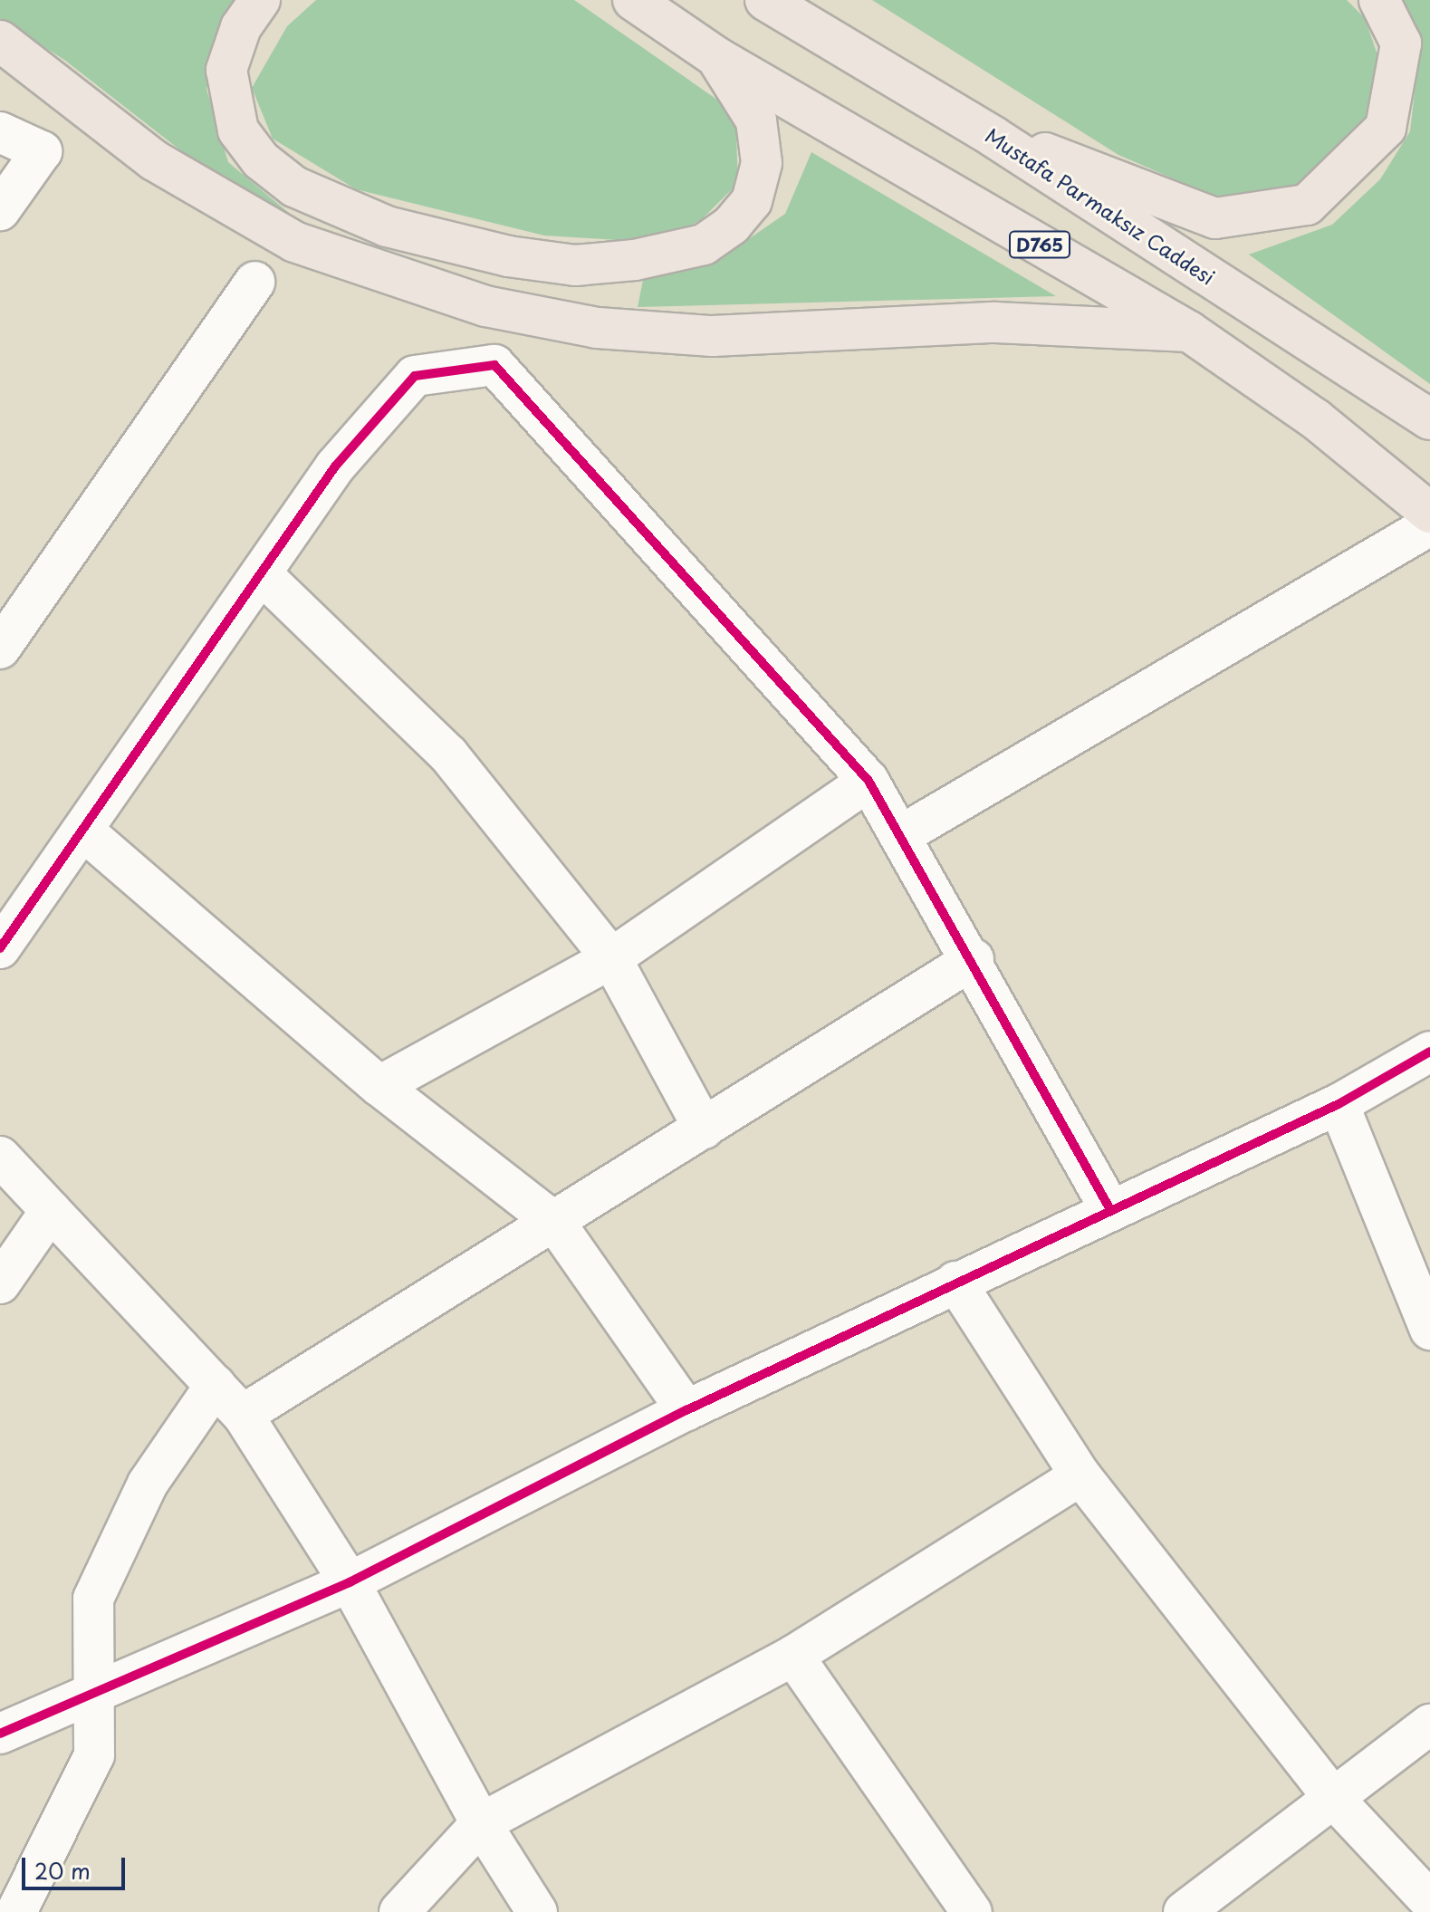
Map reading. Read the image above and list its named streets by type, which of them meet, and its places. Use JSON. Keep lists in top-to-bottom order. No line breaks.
{"streets":{"highway":["Mustafa Parmaksız Caddesi","D765"]},"scale_bar":"20 m"}
